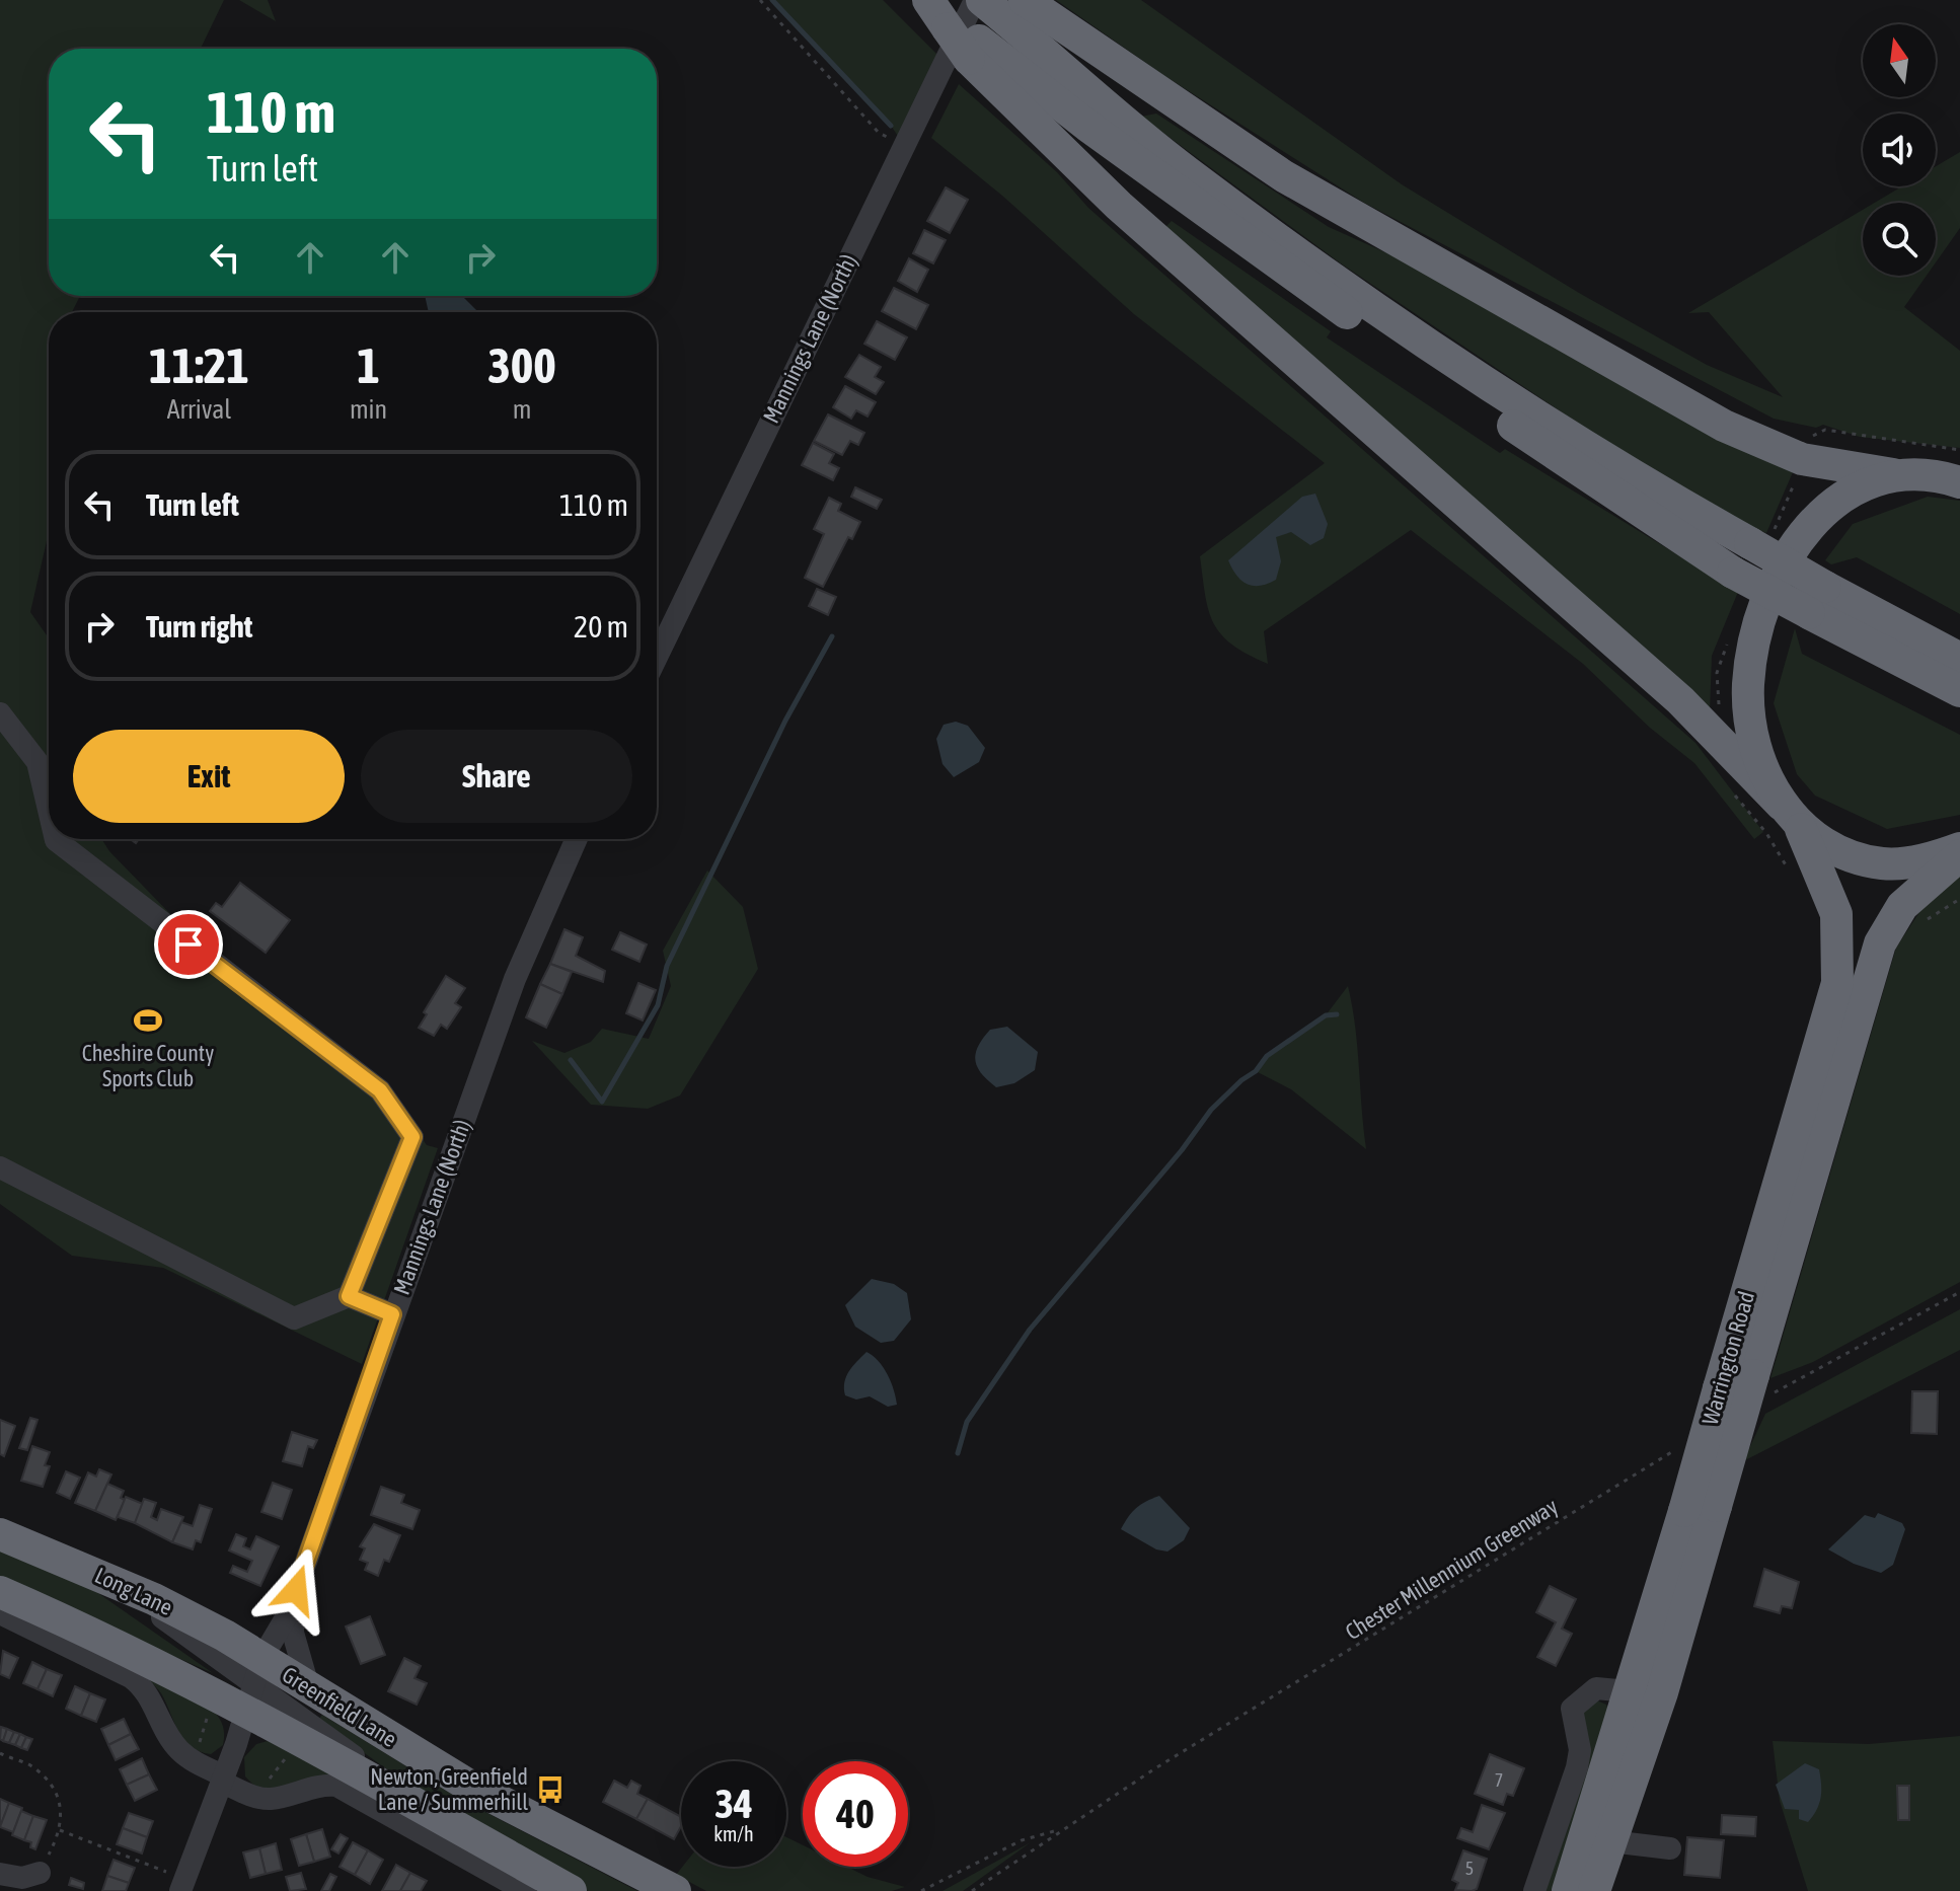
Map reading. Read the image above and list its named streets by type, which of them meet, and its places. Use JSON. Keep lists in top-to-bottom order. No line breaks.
{"streets":{"highway":["Warrington Road","Long Lane","Greenfield Lane"],"street":["Mannings Lane (North)"],"path":["Chester Millennium Greenway"]},"crossings":[["Mannings Lane (North)","Long Lane"],["Mannings Lane (North)","Greenfield Lane"],["Long Lane","Greenfield Lane"]],"places":{"sports":["Cheshire County Sports Club"],"bus stop":["Newton, Greenfield Lane / Summerhill"]},"house_numbers":["7","5"],"north":"top","page":{"turn":["110 m","Turn left"],"eta":["11:21","Arrival","1","min","300","m"],"list":[{"name":"Turn left","value":"110 m"},{"name":"Turn right","value":"20 m"}],"buttons":["Exit","Share"],"speed":"34 km/h","limit":"40"}}
